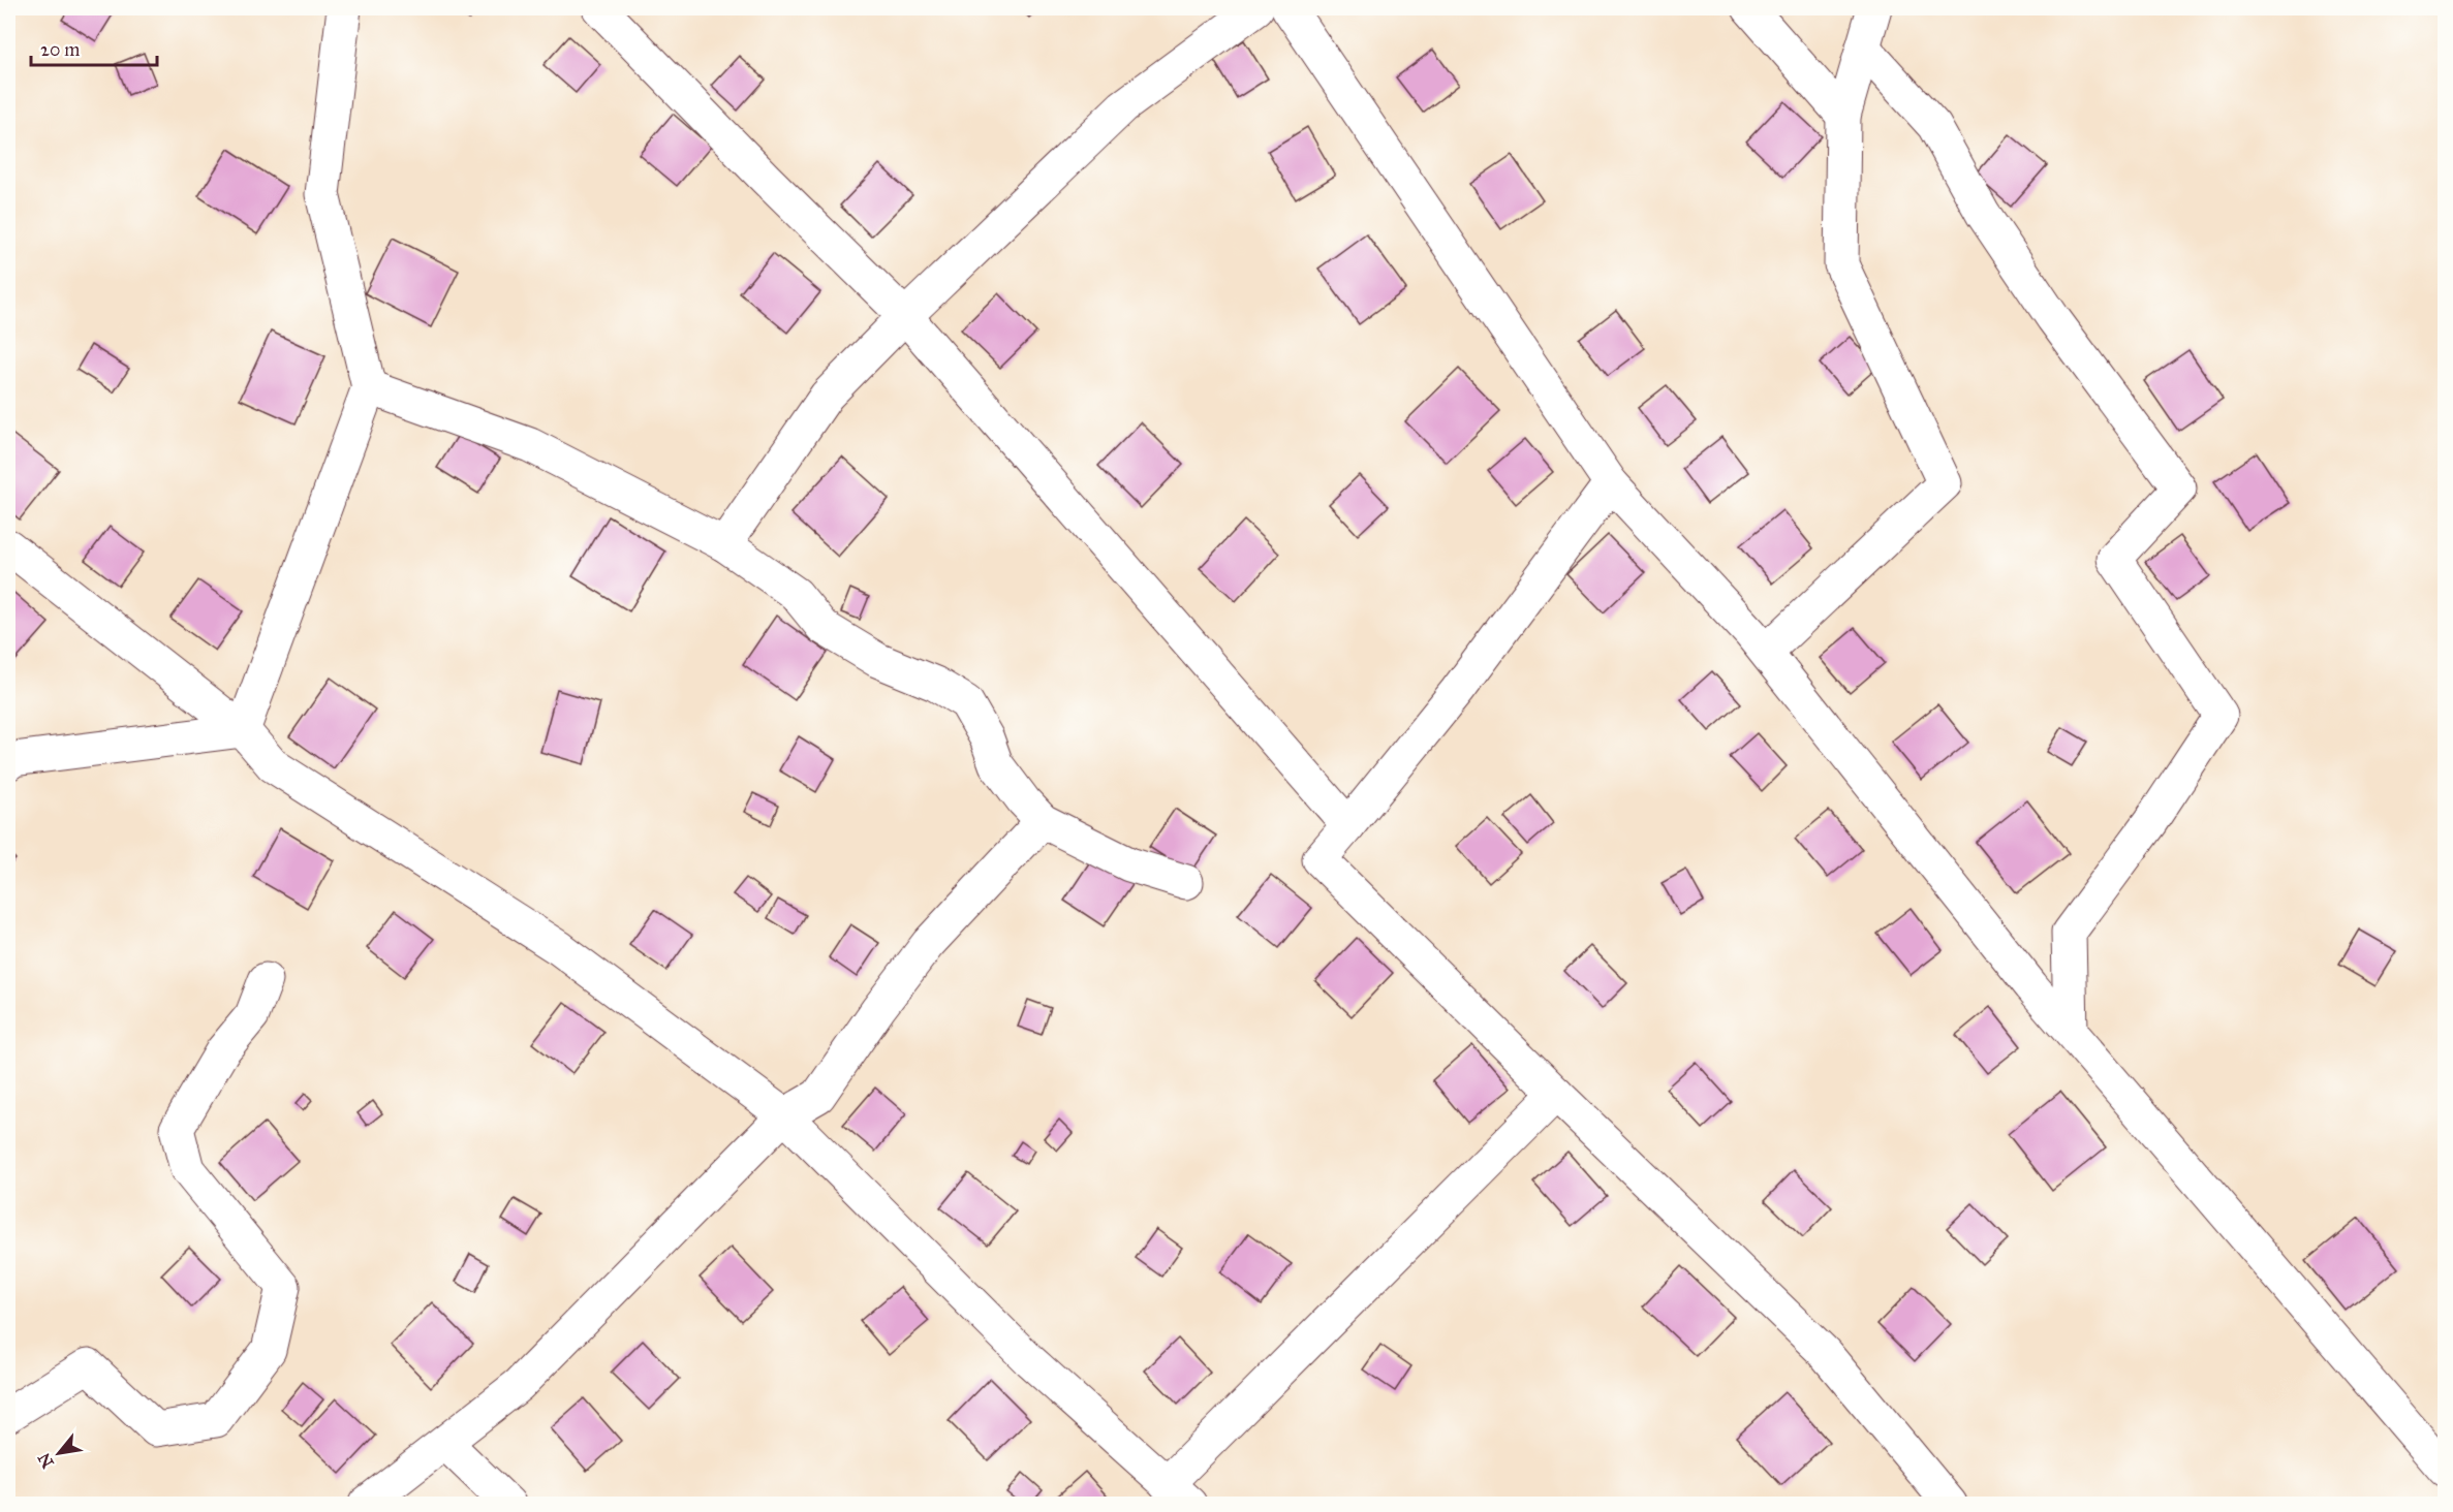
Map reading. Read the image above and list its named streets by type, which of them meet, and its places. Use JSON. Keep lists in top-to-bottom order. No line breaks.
{"scale_bar":"20 m","north":"bottom left"}
